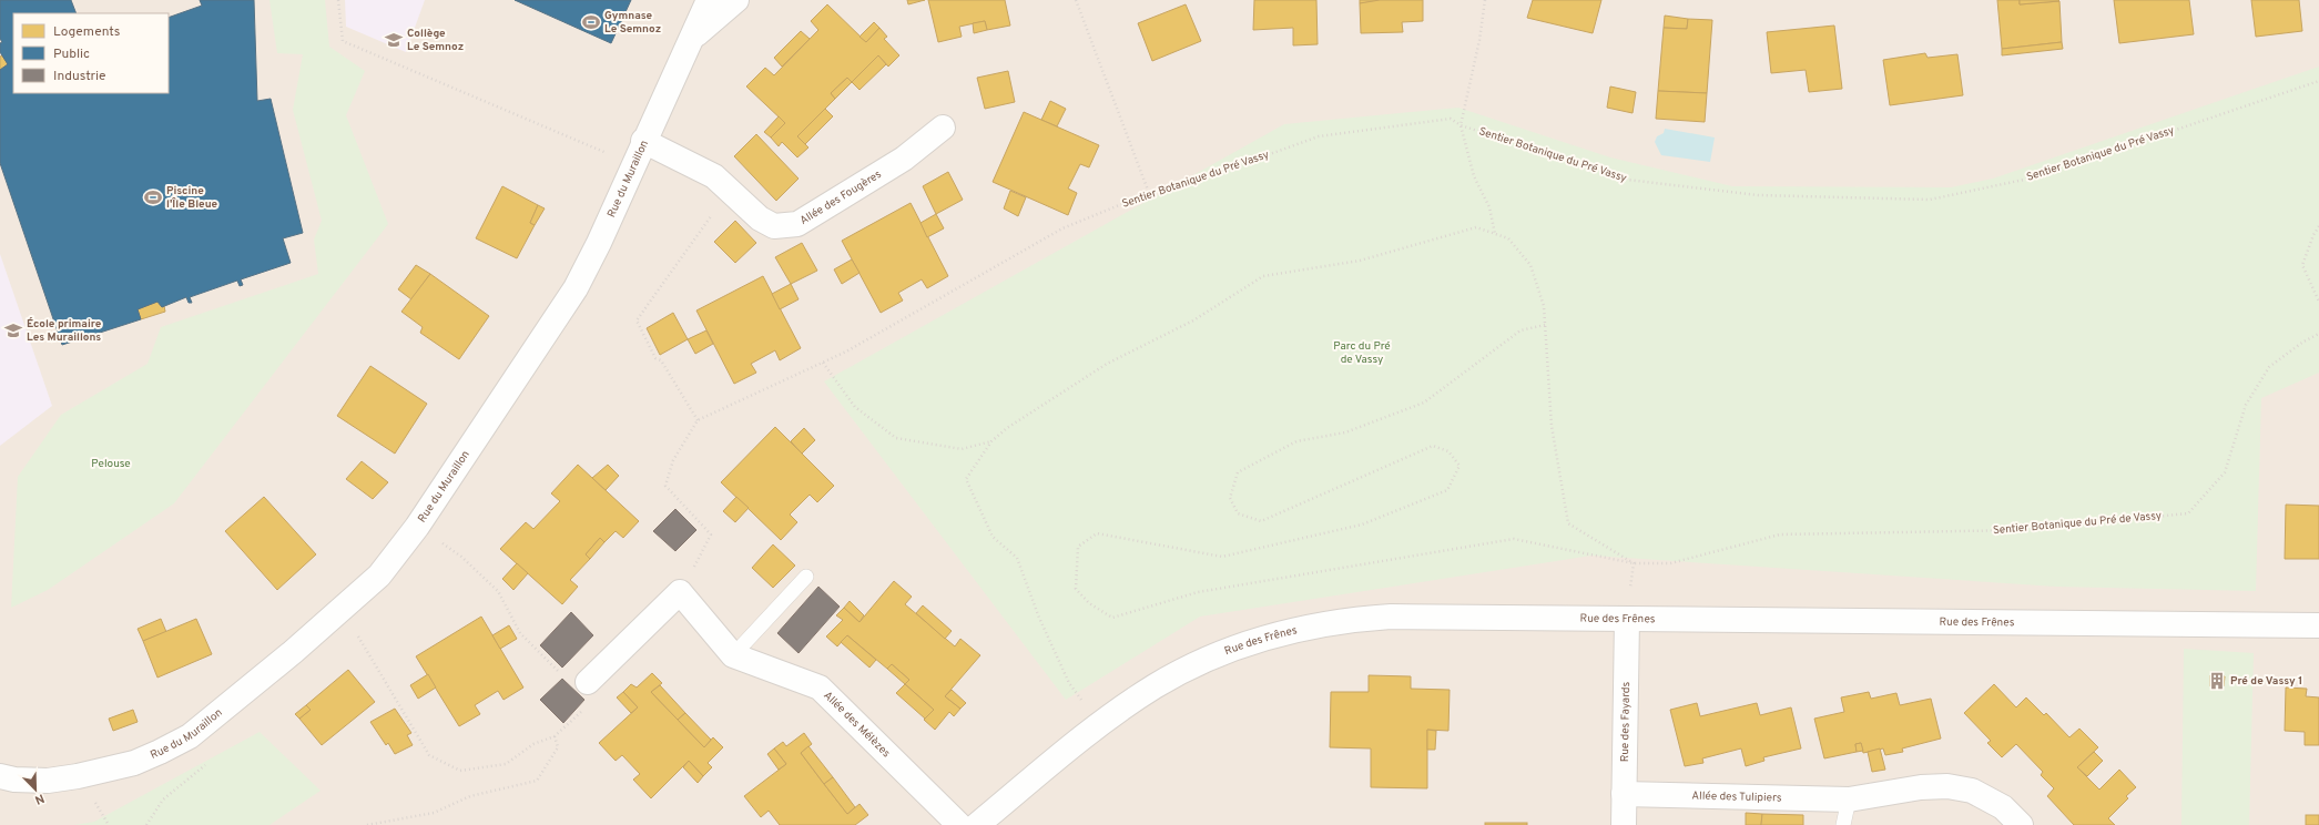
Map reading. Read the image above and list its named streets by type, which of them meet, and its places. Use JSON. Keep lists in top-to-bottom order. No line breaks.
{"streets":{"street":["Rue du Muraillon","Allée des Fougères","Rue des Frênes","Rue des Fayards","Allée des Mélèzes","Allée des Tulipiers"],"path":["Sentier Botanique du Pré Vassy","Sentier Botanique du Pré de Vassy"]},"crossings":[["Rue du Muraillon","Allée des Fougères"],["Rue des Frênes","Rue des Fayards"],["Rue des Fayards","Allée des Tulipiers"]],"parks":["Parc du Pré de Vassy","Pelouse"],"places":{"sports":["Gymnase Le Semnoz","Piscine l'Île Bleue"],"school or university":["Collège Le Semnoz","École primaire Les Muraillons"],"building":["Pré de Vassy 1"]},"legend":["Logements","Public","Industrie"],"north":"bottom right"}
